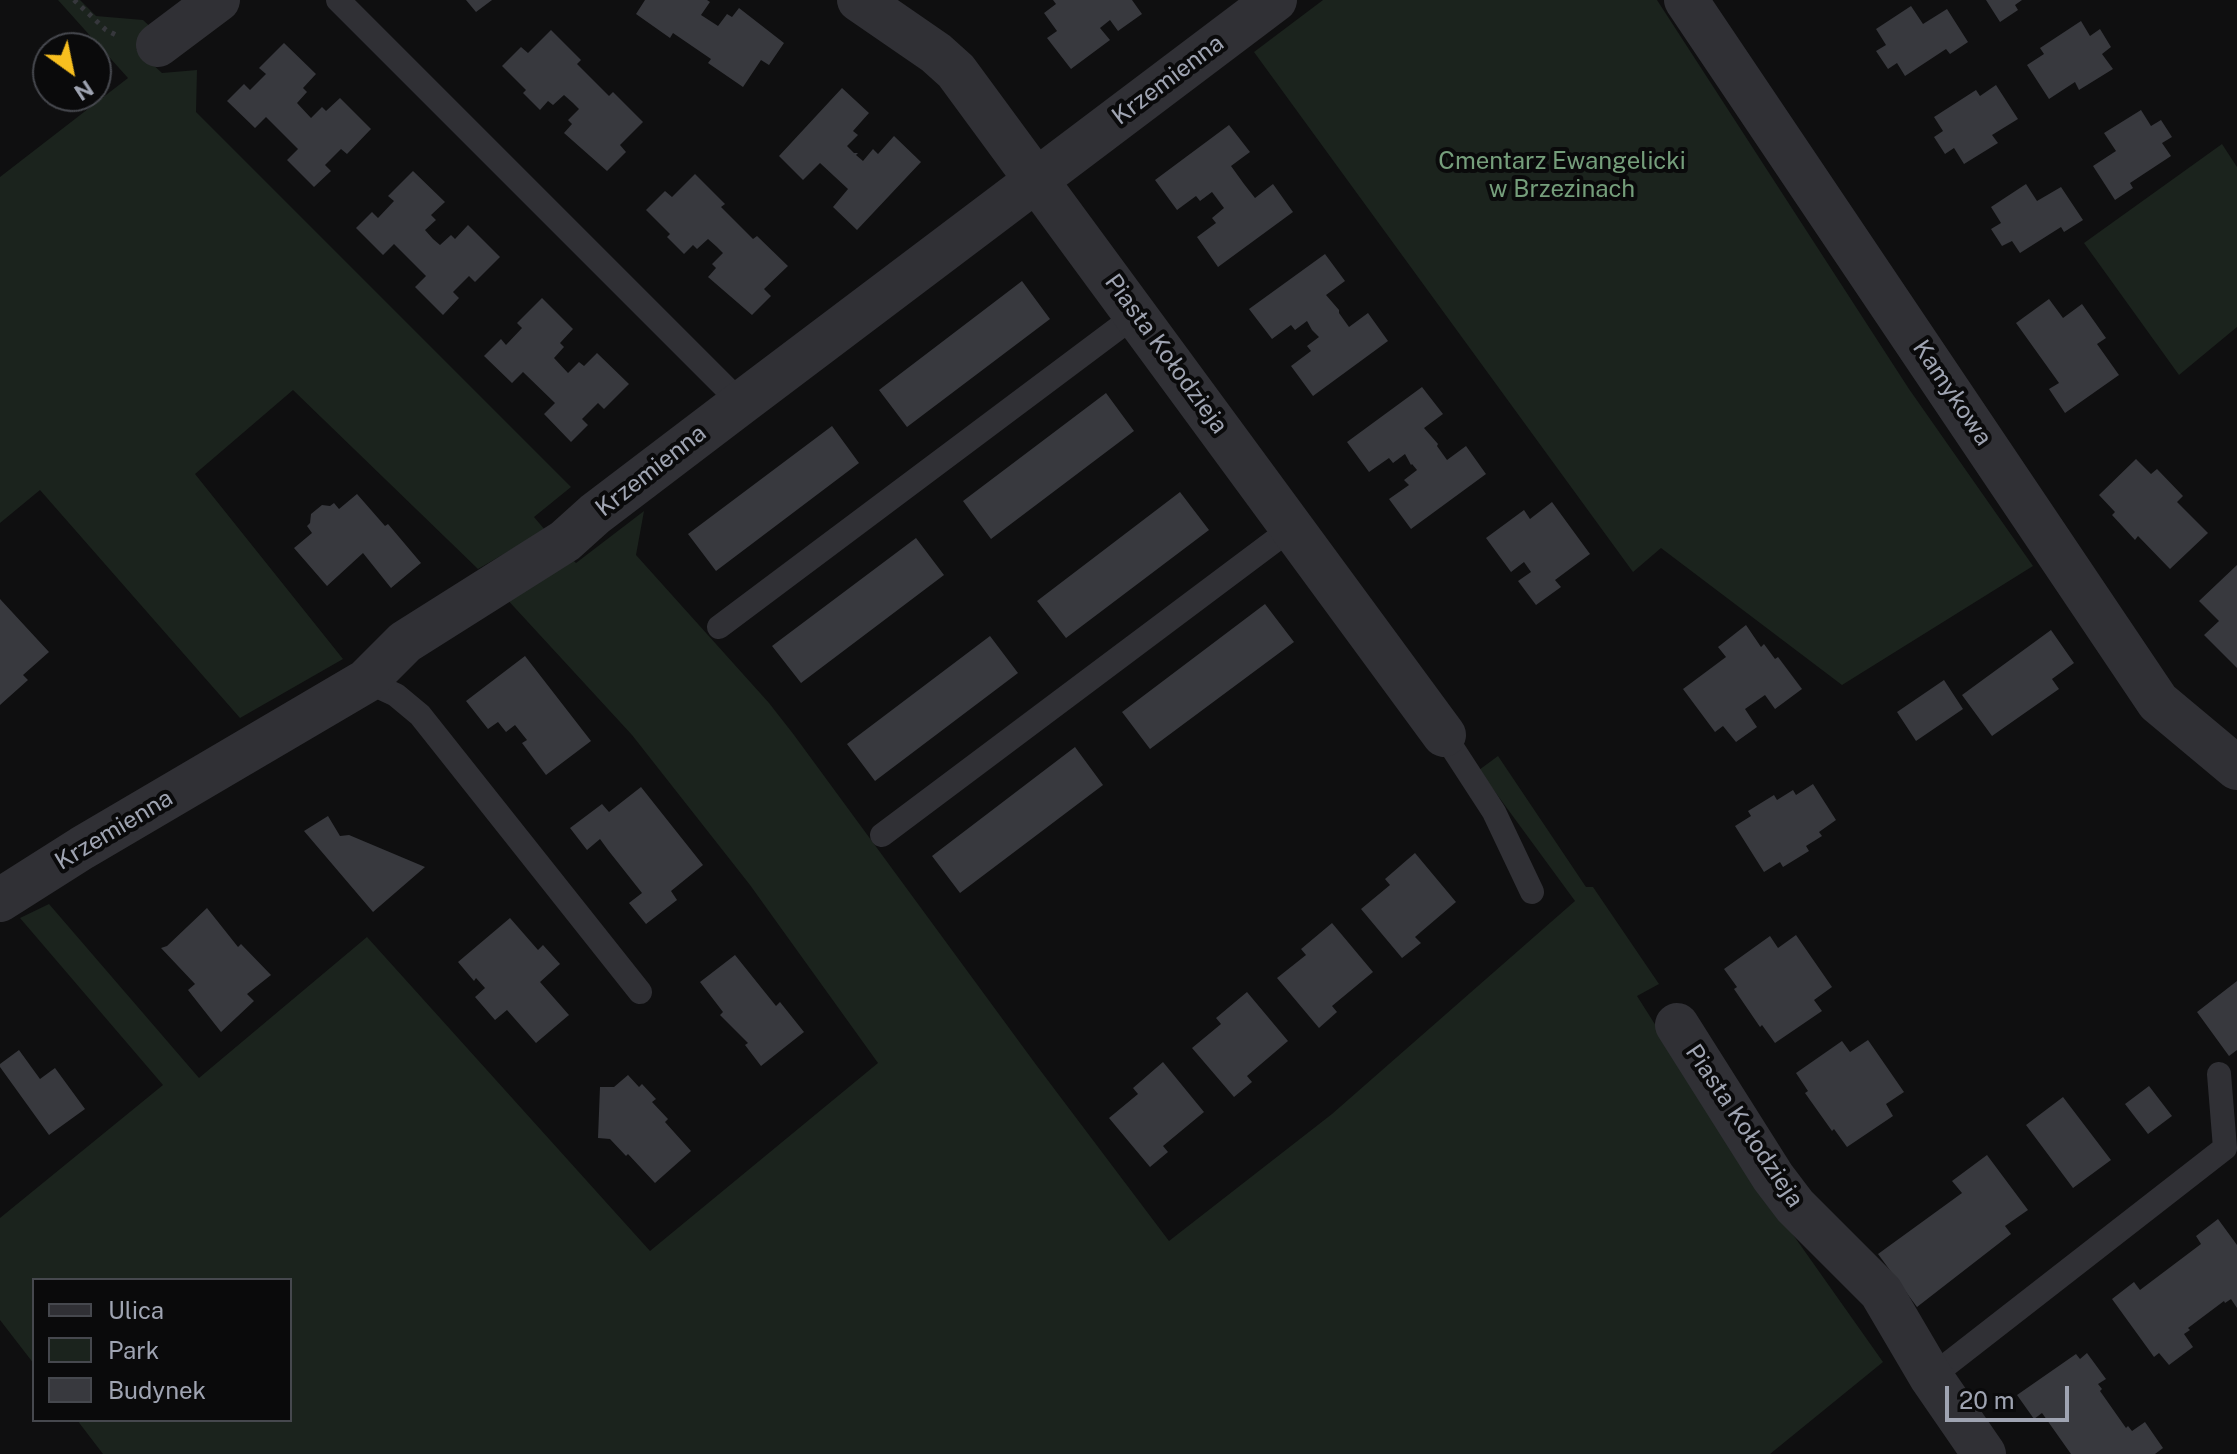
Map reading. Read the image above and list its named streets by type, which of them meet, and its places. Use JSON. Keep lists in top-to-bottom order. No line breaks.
{"streets":{"street":["Krzemienna","Piasta Kołodzieja","Kamykowa"]},"crossings":[["Krzemienna","Piasta Kołodzieja"]],"parks":["Cmentarz Ewangelicki w Brzezinach"],"legend":["Ulica","Park","Budynek"],"scale_bar":"20 m","north":"bottom right"}
